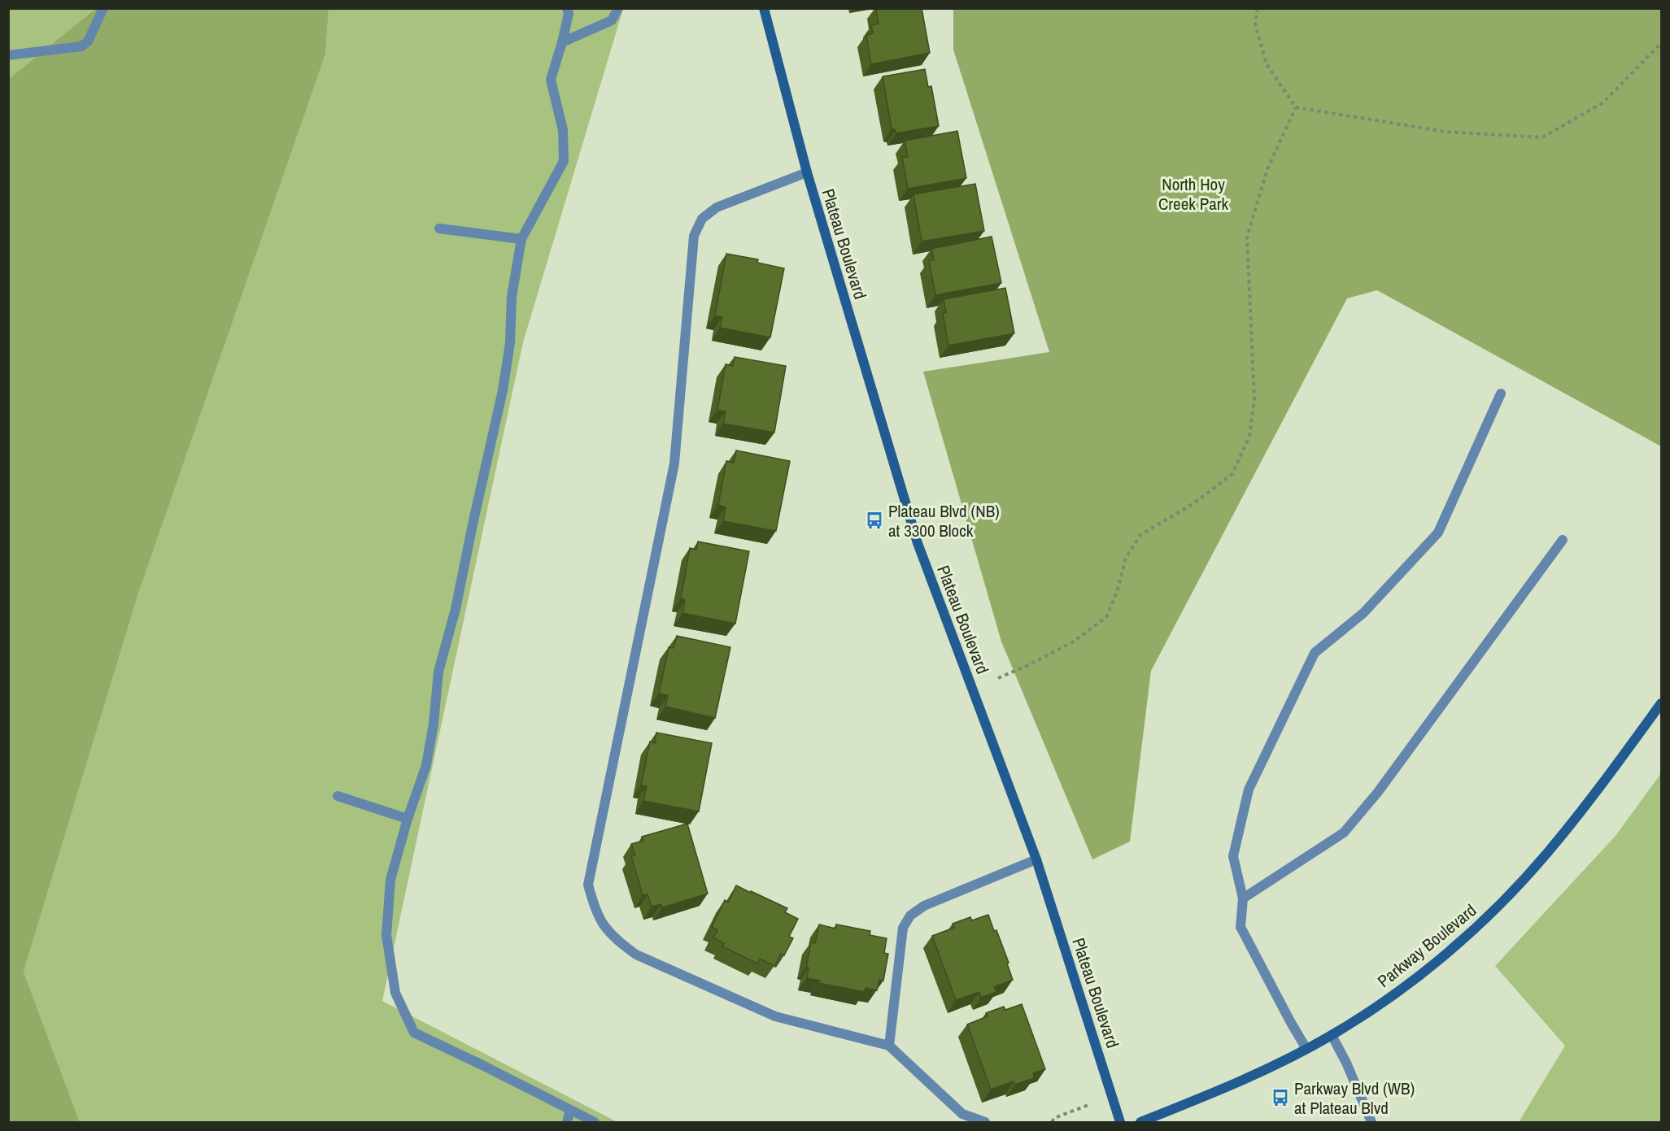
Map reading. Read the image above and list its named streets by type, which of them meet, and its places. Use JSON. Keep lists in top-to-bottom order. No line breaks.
{"streets":{"street":["Plateau Boulevard","Parkway Boulevard"]},"parks":["North Hoy Creek Park"],"places":{"bus stop":["Plateau Blvd (NB) at 3300 Block","Parkway Blvd (WB) at Plateau Blvd"]}}
